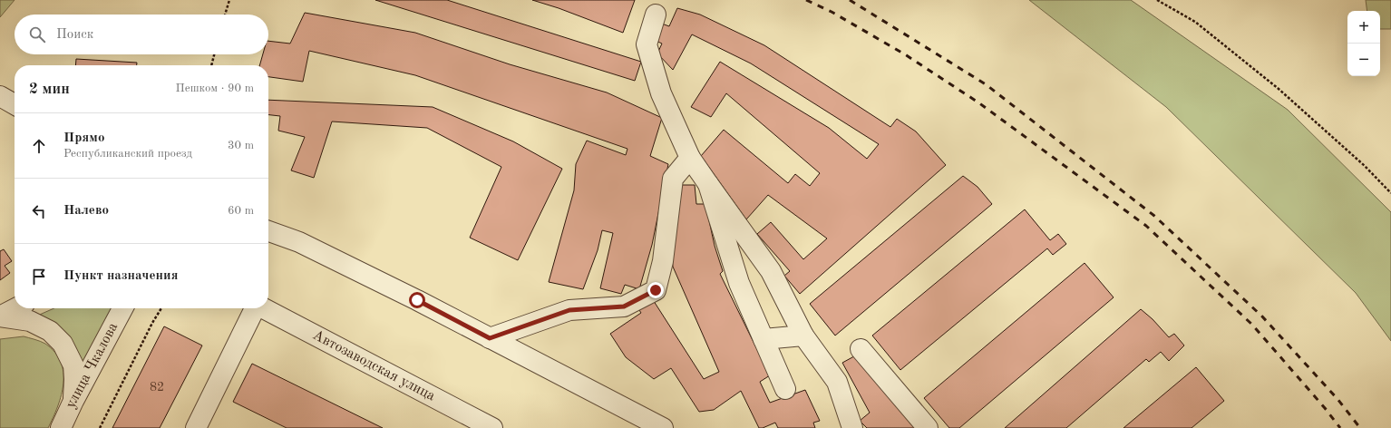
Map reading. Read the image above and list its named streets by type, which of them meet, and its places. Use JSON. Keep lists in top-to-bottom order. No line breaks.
{"streets":{"street":["улица Чкалова","Автозаводская улица"]},"house_numbers":["82"],"page":{"map_buttons":["+","−"],"search":"Поиск","heading":["2 мин","Пешком · 90 m"],"list":[["Прямо","Республиканский проезд","30 m"],["Налево","60 m"],"Пункт назначения"]}}
